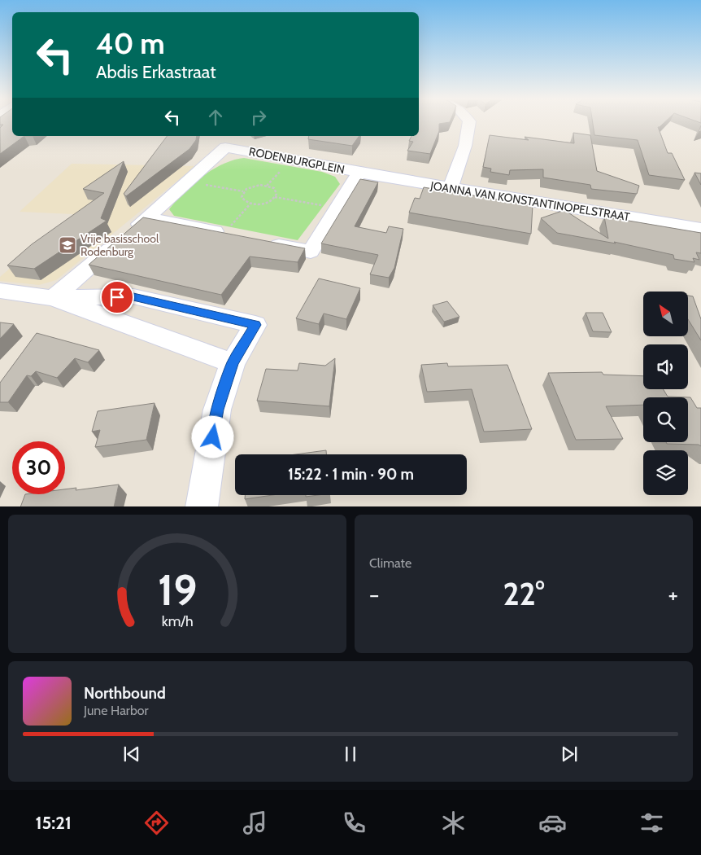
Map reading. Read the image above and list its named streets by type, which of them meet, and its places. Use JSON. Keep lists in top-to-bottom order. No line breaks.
{"streets":{"street":["RODENBURGPLEIN","JOANNA VAN KONSTANTINOPELSTRAAT"]},"crossings":[["RODENBURGPLEIN","JOANNA VAN KONSTANTINOPELSTRAAT"]],"places":{"school or university":["Vrije basisschool Rodenburg"]},"north":"top left","page":{"turn":["40 m","Abdis Erkastraat"],"limit":"30","trip":"15:22 · 1 min · 90 m","tile":"Climate","heat":["−","22°","+"],"song":["Northbound","June Harbor"],"tabs":"15:21","gauge":["19","km/h"]}}
